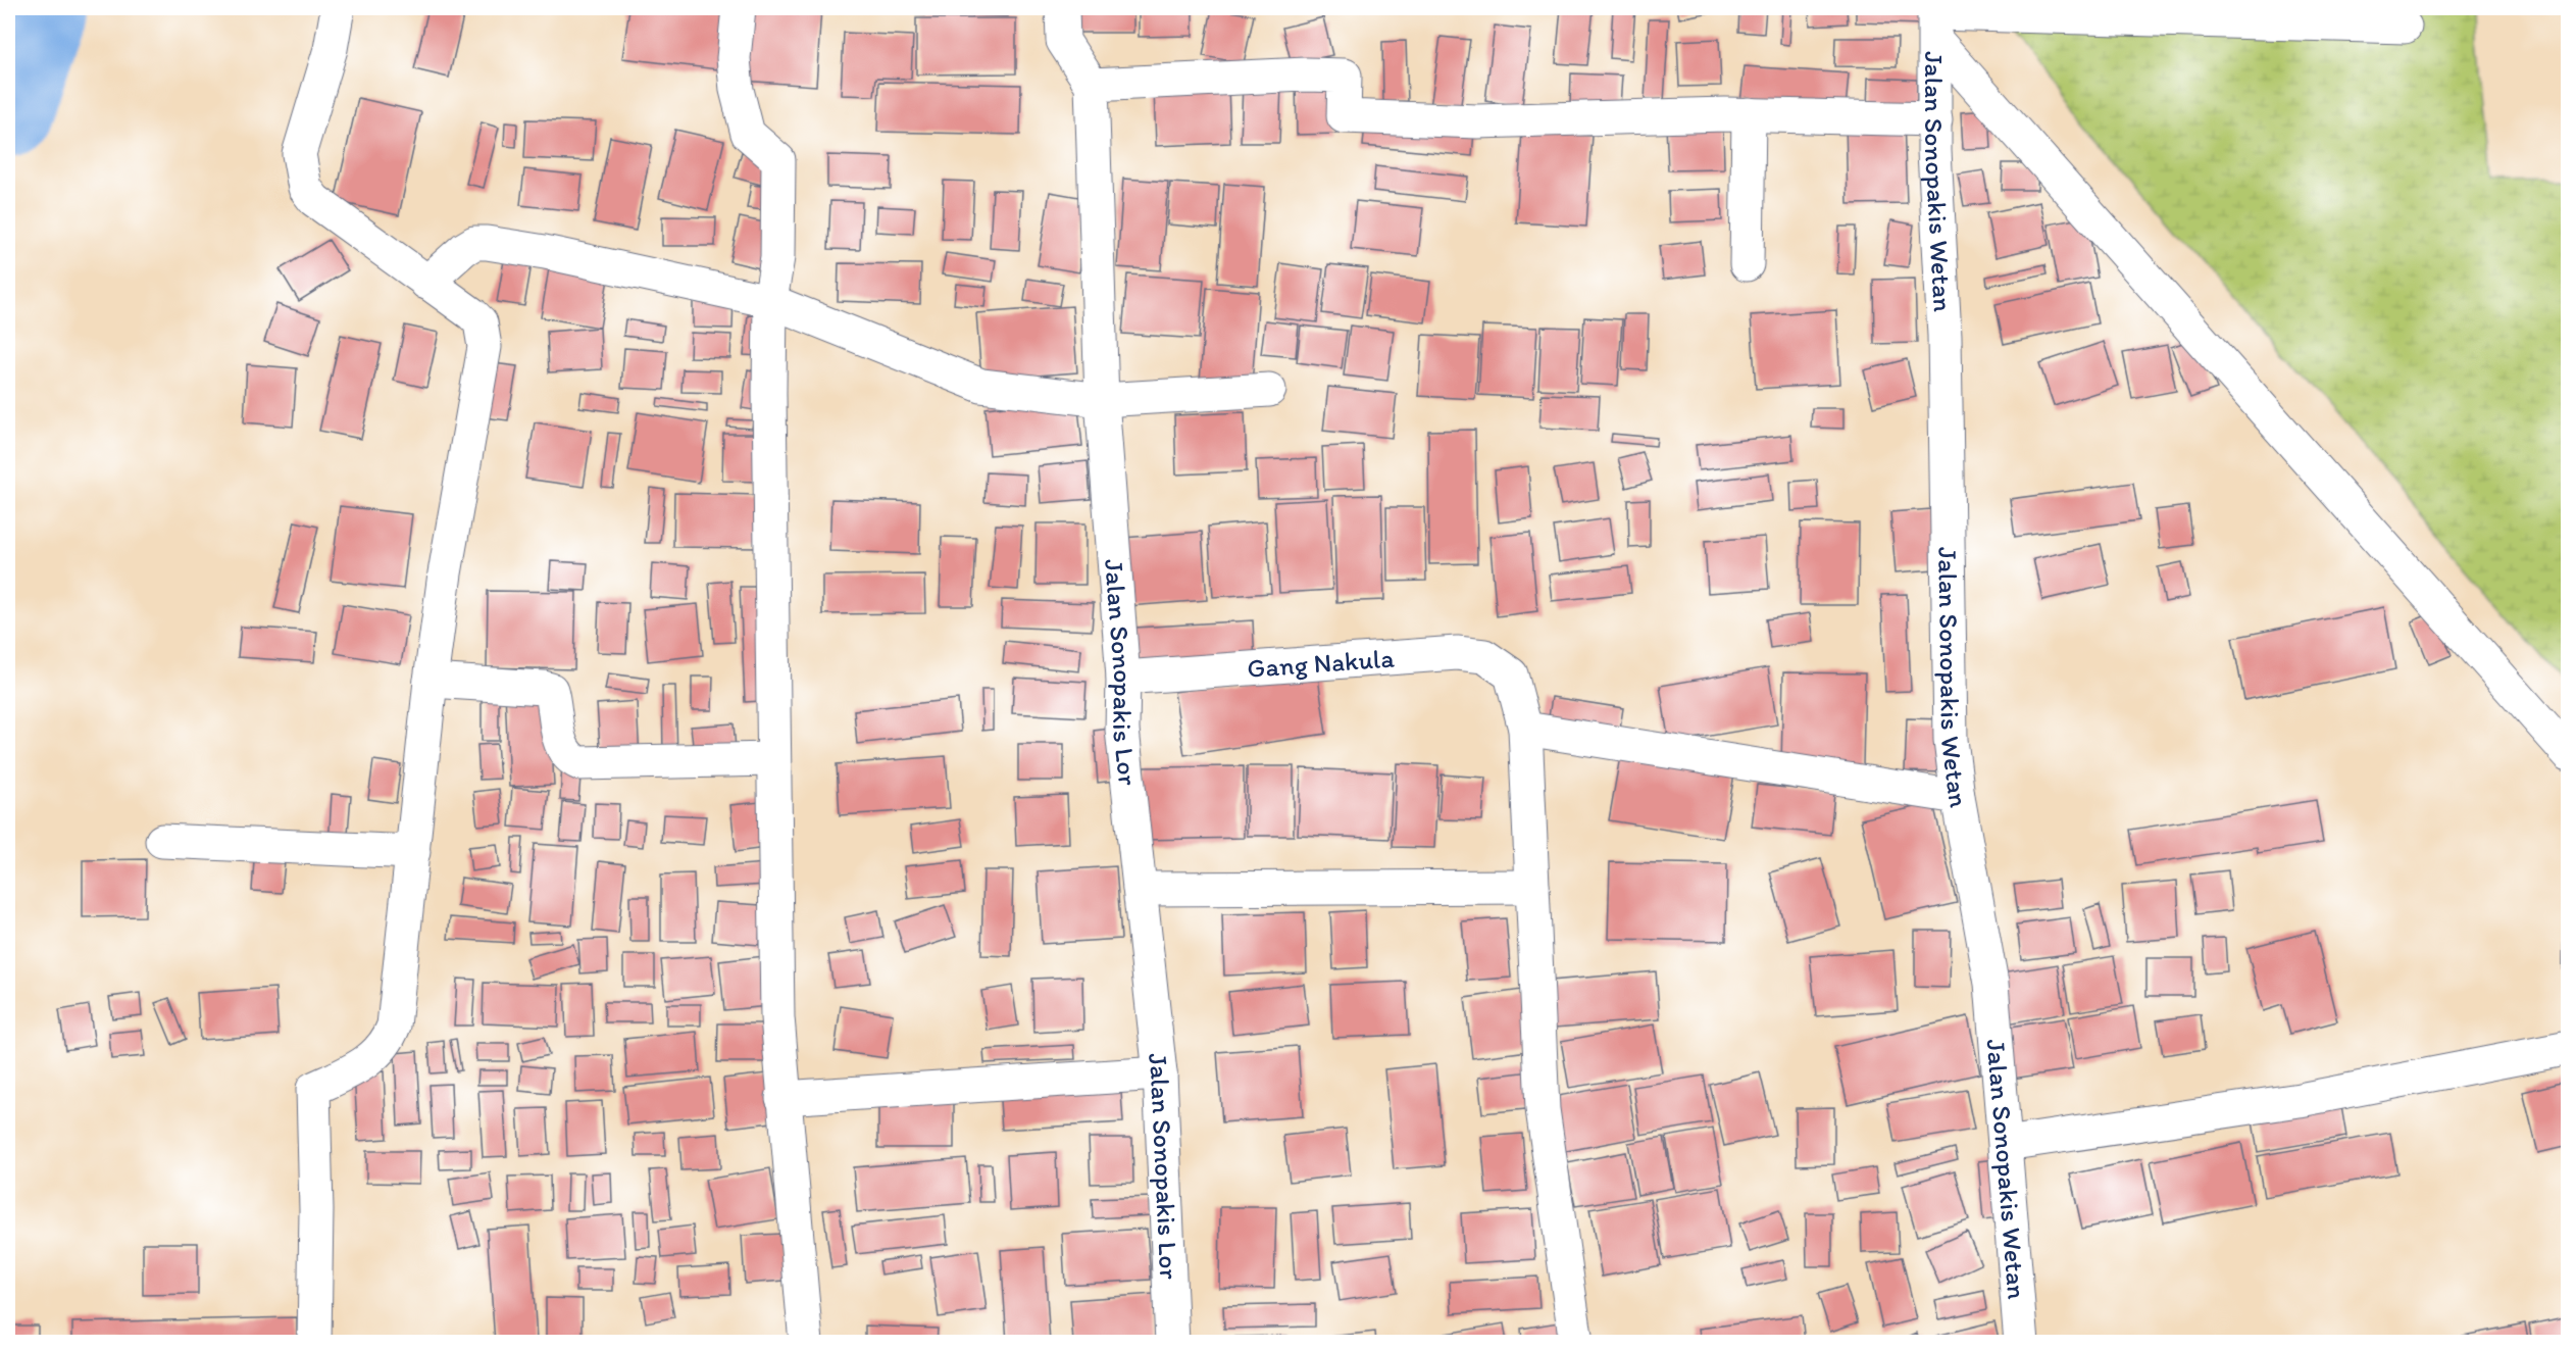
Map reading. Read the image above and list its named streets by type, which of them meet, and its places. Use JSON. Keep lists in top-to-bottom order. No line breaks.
{"streets":{"street":["Jalan Sonopakis Wetan","Gang Nakula","Jalan Sonopakis Lor"]},"crossings":[["Gang Nakula","Jalan Sonopakis Lor"]]}
